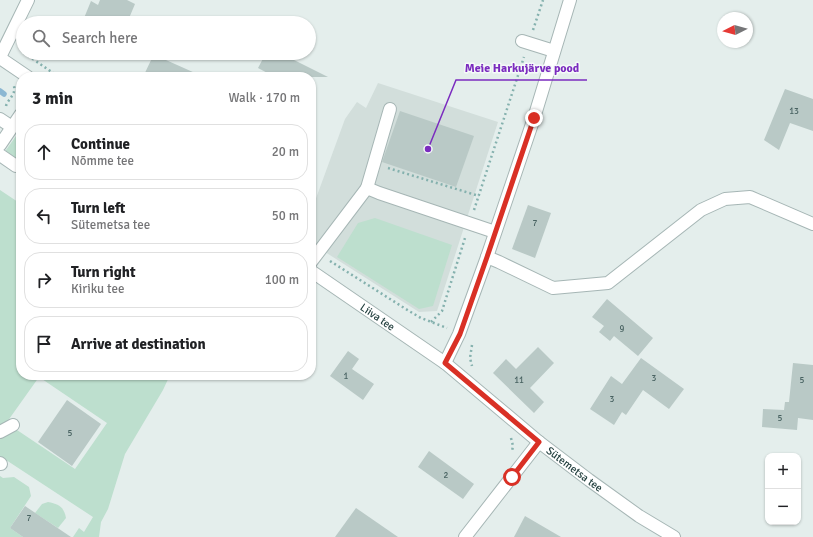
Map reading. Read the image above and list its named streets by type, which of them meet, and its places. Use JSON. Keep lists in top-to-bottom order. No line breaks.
{"streets":{"street":["Liiva tee","Sütemetsa tee"]},"crossings":[["Liiva tee","Sütemetsa tee"]],"places":["Meie Harkujärve pood"],"house_numbers":["13","7","9","1","3","11","5","3","5","5","2","7"],"north":"left","page":{"search":"Search here","heading":["3 min","Walk · 170 m"],"list":[["Continue","Nõmme tee","20 m"],["Turn left","Sütemetsa tee","50 m"],["Turn right","Kiriku tee","100 m"],"Arrive at destination"],"map_buttons":["+","−"]}}
